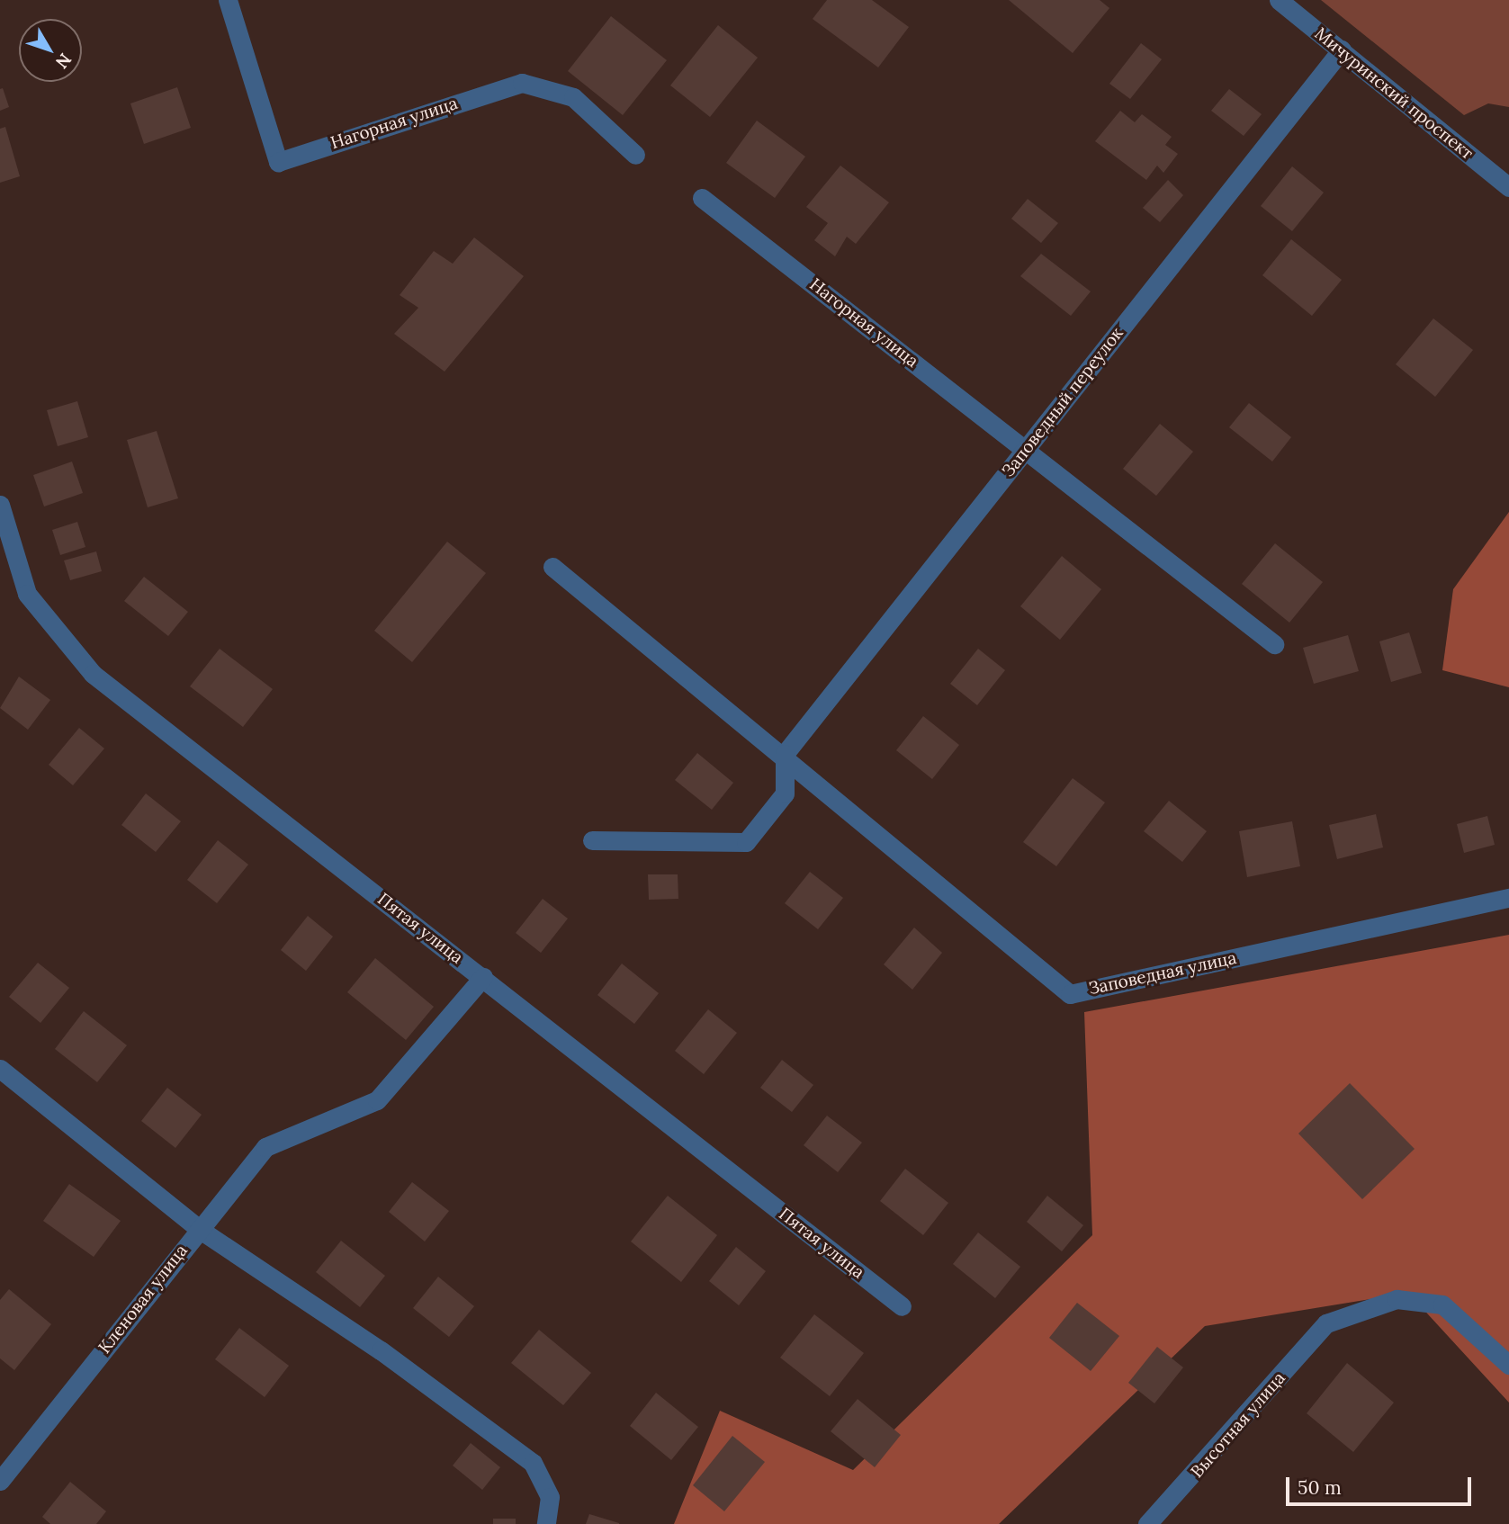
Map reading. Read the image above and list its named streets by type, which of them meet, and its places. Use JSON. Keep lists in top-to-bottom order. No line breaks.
{"streets":{"street":["Мичуринский проспект","Нагорная улица","Заповедный переулок","Пятая улица","Заповедная улица","Кленовая улица","Высотная улица"]},"crossings":[["Мичуринский проспект","Заповедный переулок"],["Нагорная улица","Заповедный переулок"],["Заповедный переулок","Заповедная улица"]],"scale_bar":"50 m","north":"bottom right"}
